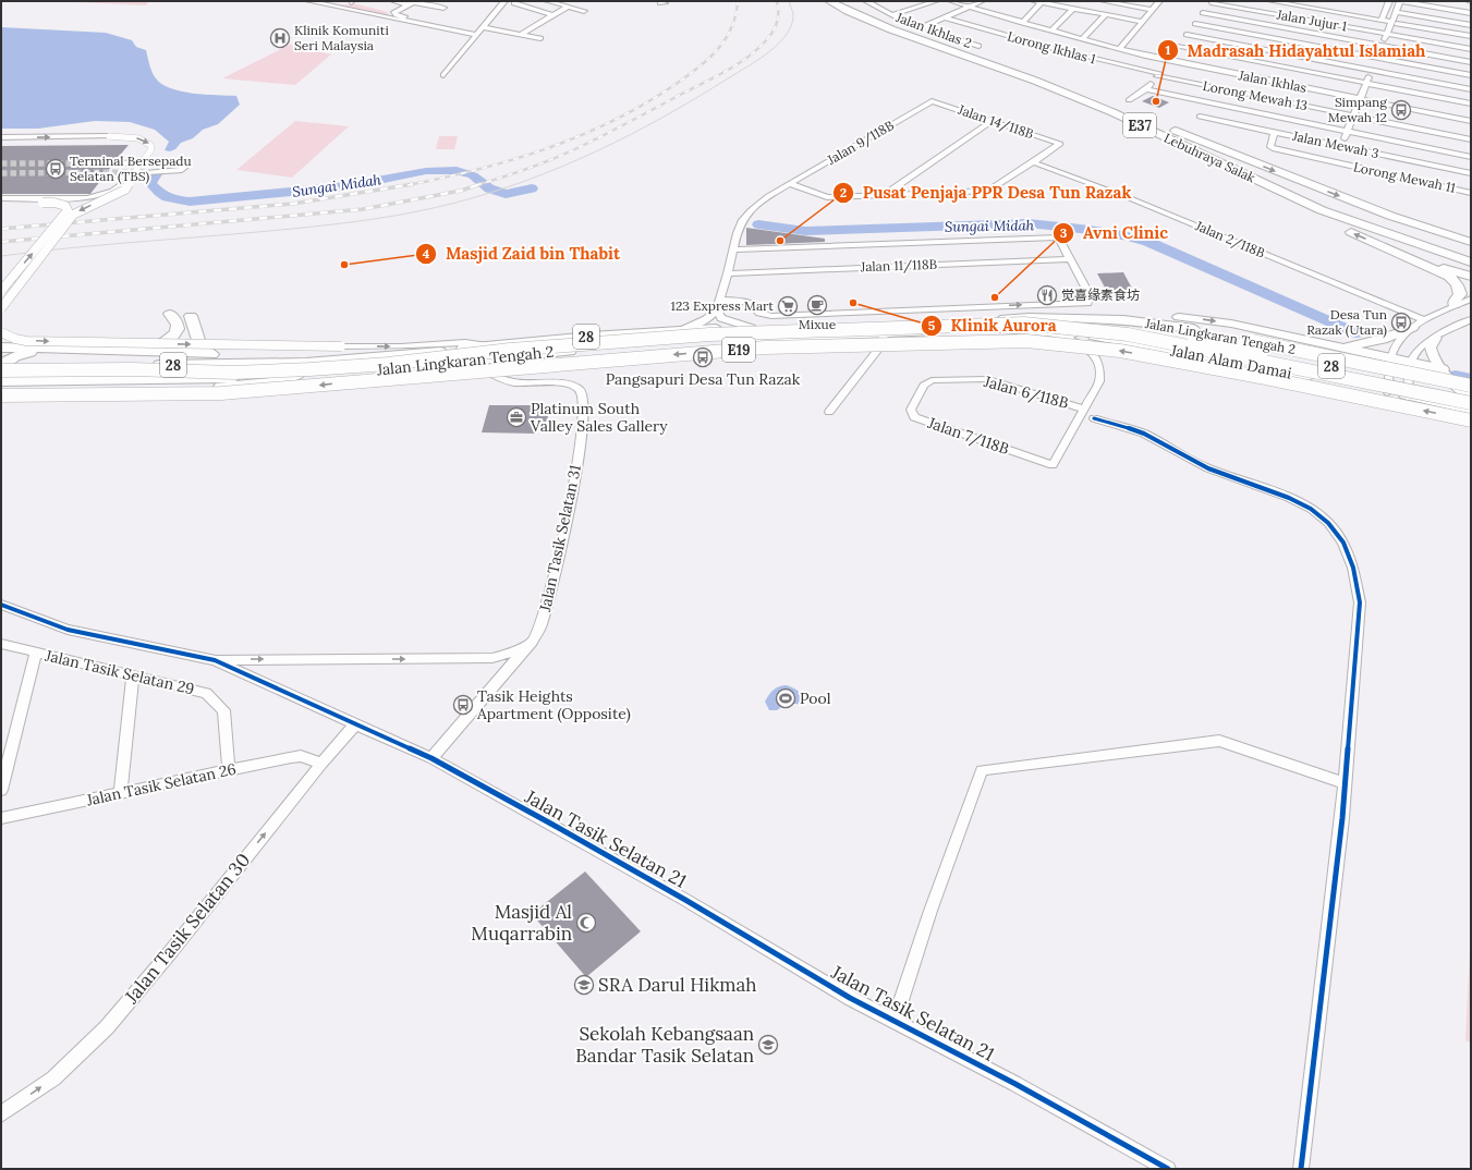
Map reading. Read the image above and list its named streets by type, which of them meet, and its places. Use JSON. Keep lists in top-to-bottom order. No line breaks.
{"streets":{"highway":["E37","Lebuhraya Salak","28","Jalan Lingkaran Tengah 2","E19"],"main road":["Jalan Alam Damai"],"street":["Jalan Jujur 1","Jalan Ikhlas 2","Lorong Ikhlas 1","Jalan Ikhlas","Lorong Mewah 13","Jalan 14/118B","Jalan 9/118B","Jalan Mewah 3","Lorong Mewah 11","Jalan 2/118B","Jalan 11/118B","Jalan 6/118B","Jalan 7/118B","Jalan Tasik Selatan 31","Jalan Tasik Selatan 29","Jalan Tasik Selatan 26","Jalan Tasik Selatan 21","Jalan Tasik Selatan 30"]},"crossings":[["Lorong Ikhlas 1","Lorong Mewah 13"],["Jalan 14/118B","Jalan 9/118B"],["Jalan 14/118B","Jalan 2/118B"],["Jalan 9/118B","Jalan 11/118B"],["Jalan Mewah 3","Lorong Mewah 11"],["Jalan Lingkaran Tengah 2","E19"],["Jalan Lingkaran Tengah 2","Jalan Alam Damai"],["Jalan Lingkaran Tengah 2","Jalan Tasik Selatan 31"],["Jalan 6/118B","Jalan 7/118B"],["Jalan Tasik Selatan 31","Jalan Tasik Selatan 21"],["Jalan Tasik Selatan 29","Jalan Tasik Selatan 26"],["Jalan Tasik Selatan 26","Jalan Tasik Selatan 30"],["Jalan Tasik Selatan 21","Jalan Tasik Selatan 30"]],"one_way":["Jalan Tasik Selatan 30"],"water":["Sungai Midah"],"places":{"hospital":["Klinik Komuniti Seri Malaysia"],"other":["Madrasah Hidayahtul Islamiah","Pusat Penjaja PPR Desa Tun Razak","Masjid Zaid bin Thabit","Avni Clinic","Klinik Aurora"],"bus stop":["Simpang Mewah 12","Terminal Bersepadu Selatan (TBS)","Desa Tun Razak (Utara)","Pangsapuri Desa Tun Razak","Tasik Heights Apartment (Opposite)"],"restaurant":["觉喜缘素食坊"],"cafe":["Mixue"],"supermarket":["123 Express Mart"],"office":["Platinum South Valley Sales Gallery"],"sports":["Pool"],"mosque":["Masjid Al Muqarrabin"],"school or university":["SRA Darul Hikmah","Sekolah Kebangsaan Bandar Tasik Selatan"]}}
